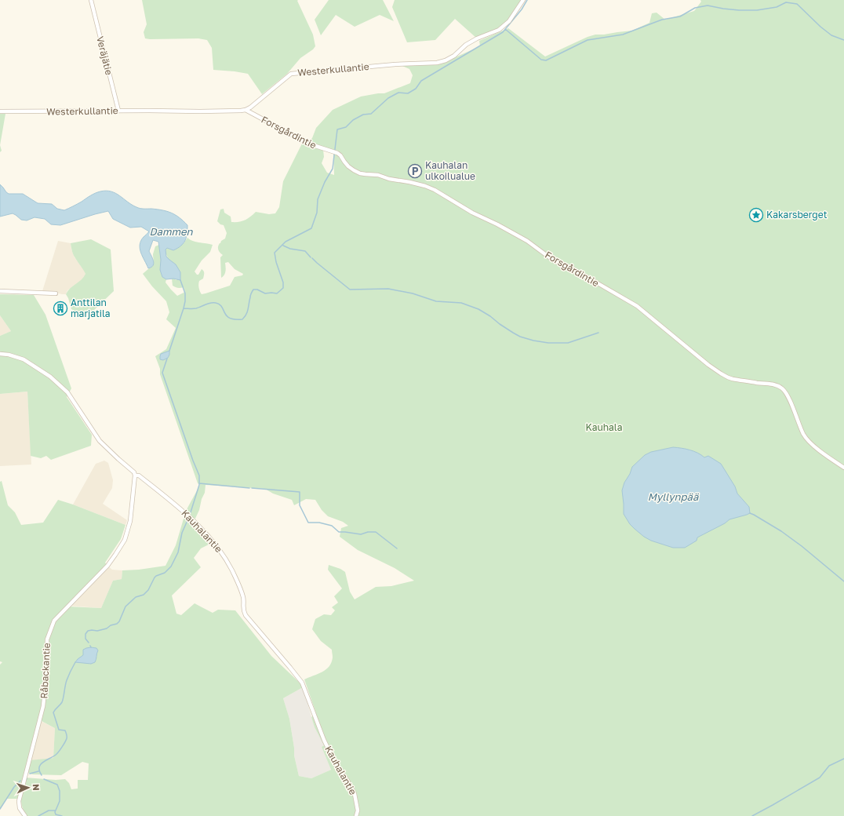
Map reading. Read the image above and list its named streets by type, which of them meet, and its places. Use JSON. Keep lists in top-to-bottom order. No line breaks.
{"streets":{"street":["Veräjätie","Westerkullantie","Forsgårdintie","Kauhalantie","Råbackantie"]},"crossings":[["Veräjätie","Westerkullantie"],["Westerkullantie","Forsgårdintie"],["Kauhalantie","Råbackantie"]],"water":["Dammen","Myllynpää"],"parks":["Kauhala"],"places":{"parking":["Kauhalan ulkoilualue"],"place":["Kakarsberget"],"building":["Anttilan marjatila"]},"north":"right"}
